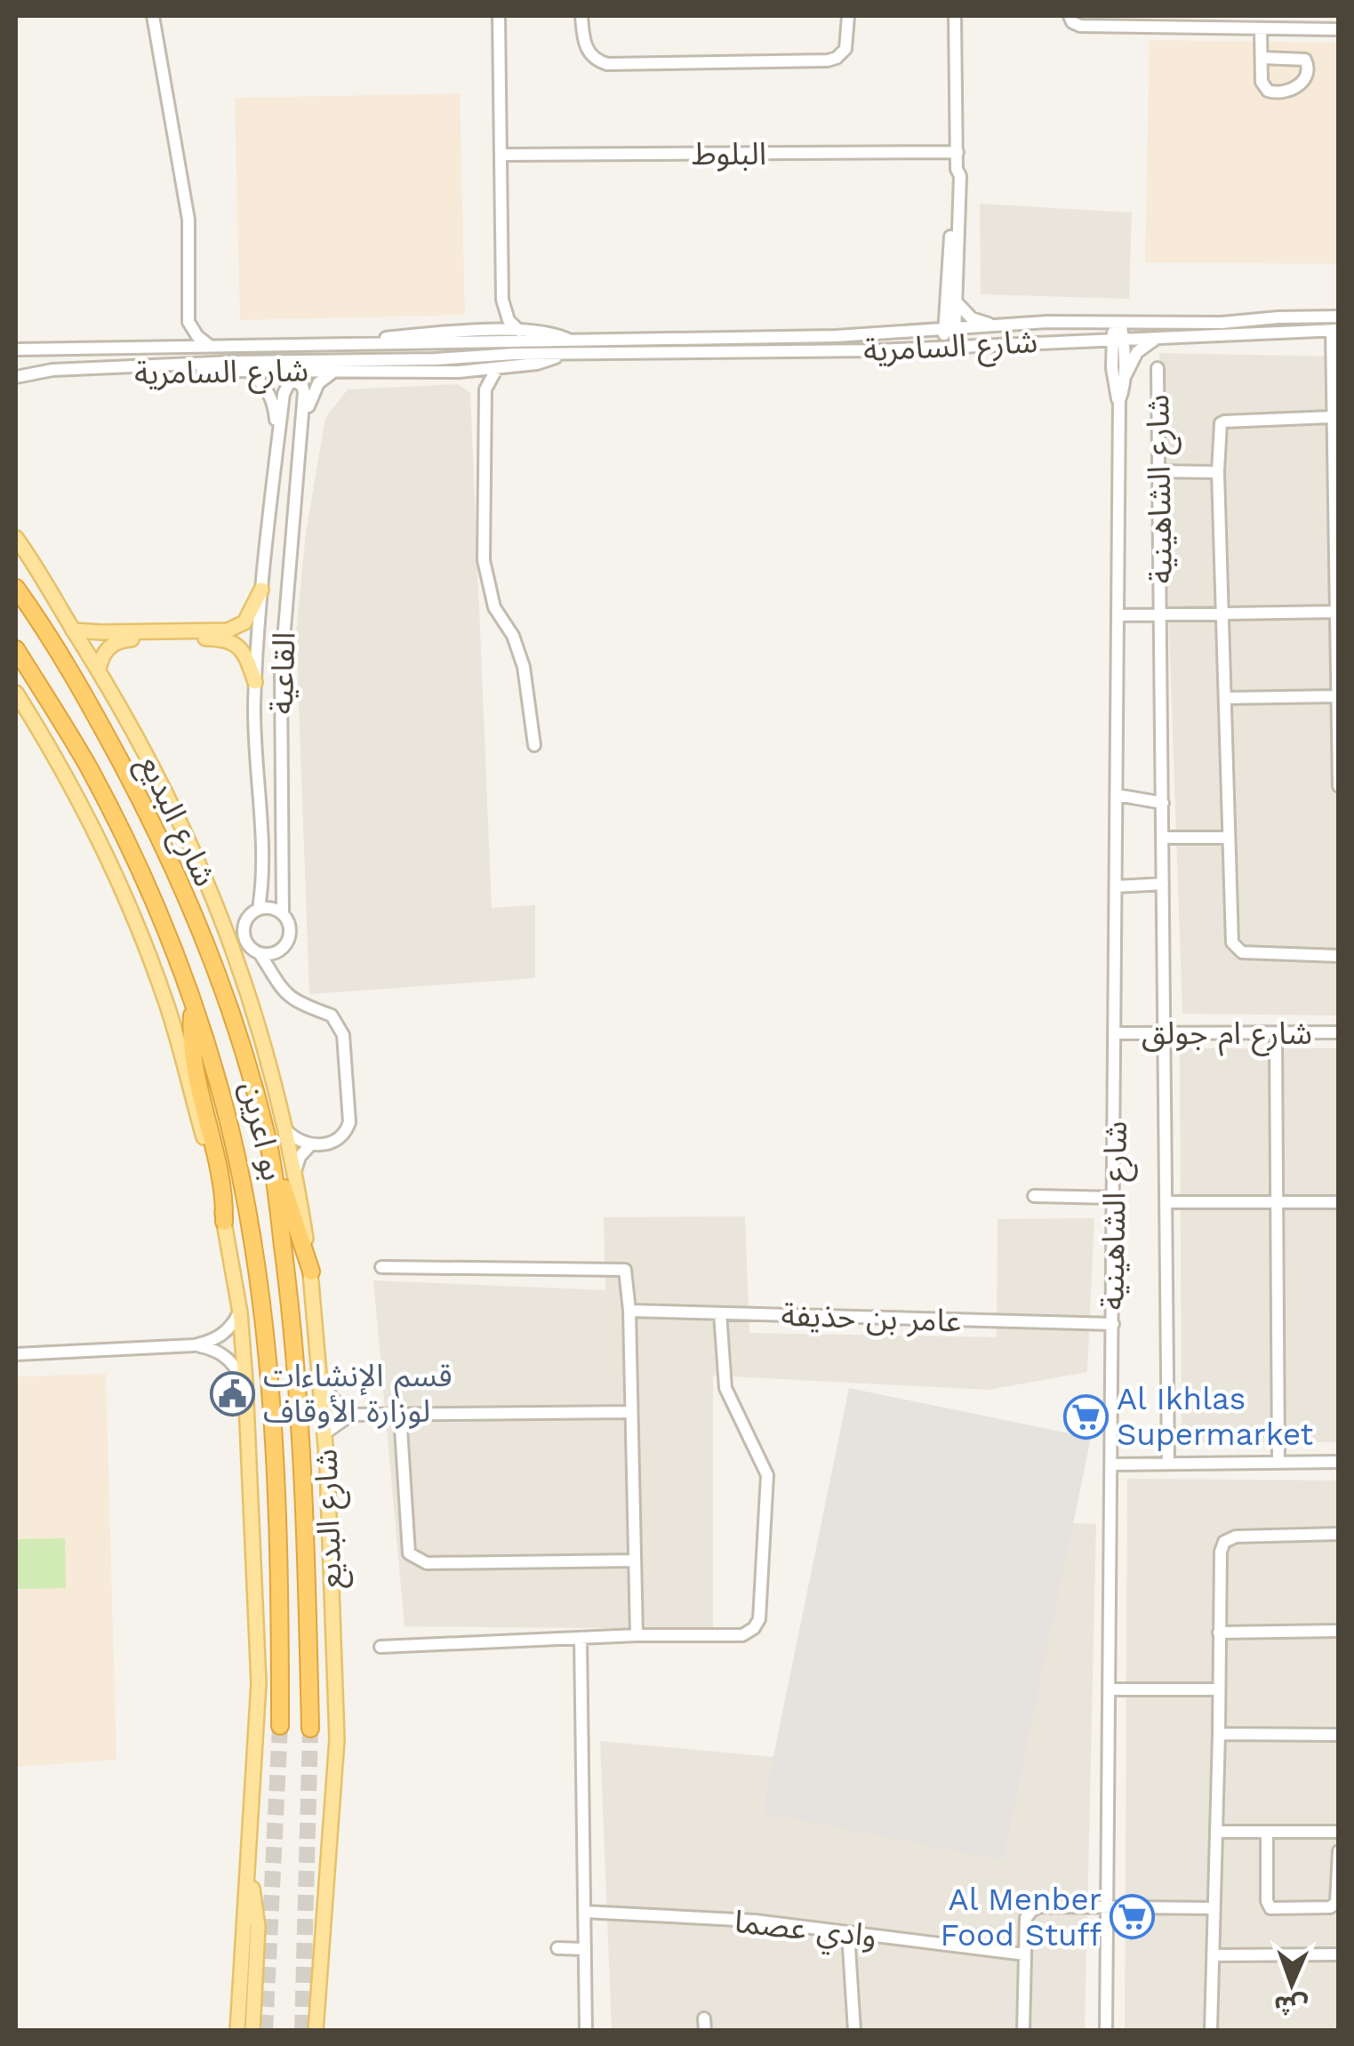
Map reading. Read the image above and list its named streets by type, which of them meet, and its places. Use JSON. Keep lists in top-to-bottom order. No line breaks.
{"streets":{"highway":["بو اعرين"],"main road":["شارع البديع"],"street":["البلوط","شارع السامرية","شارع الشاهينية","القاعية","شارع ام جولق","عامر بن حذيفة","وادي عصما"]},"crossings":[["شارع السامرية","شارع الشاهينية"],["شارع السامرية","القاعية"],["شارع الشاهينية","شارع ام جولق"],["شارع الشاهينية","عامر بن حذيفة"]],"places":{"public building":["قسم الإنشاءات لوزارة الأوقاف"],"supermarket":["Al Ikhlas Supermarket","Al Menber Food Stuff"]},"north":"bottom"}
